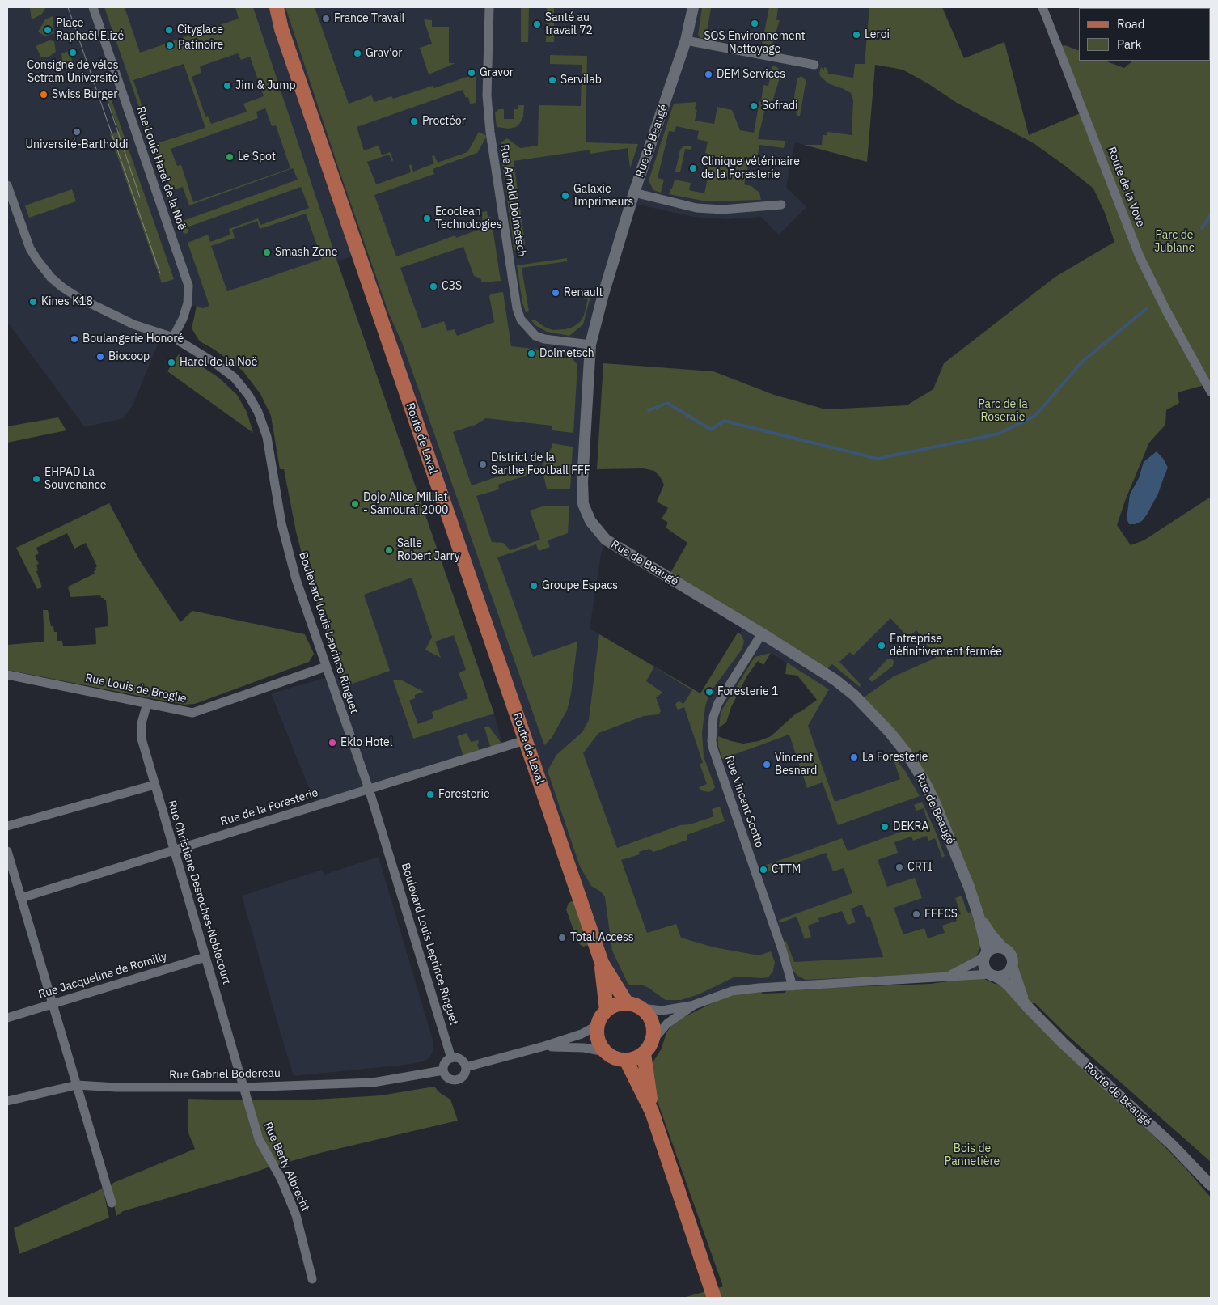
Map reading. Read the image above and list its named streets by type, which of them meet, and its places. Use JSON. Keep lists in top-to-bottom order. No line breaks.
{"streets":{"main road":["Route de Laval"],"street":["Rue de Beaugé","Rue Louis Harel de la Noë","Route de la Vove","Rue Arnold Dolmetsch","Boulevard Louis Leprince Ringuet","Rue Louis de Broglie","Rue Vincent Scotto","Rue de la Foresterie","Rue Christiane Desroches-Noblecourt","Rue Jacqueline de Romilly","Rue Gabriel Bodereau","Route de Beaugé","Rue Berty Albrecht"]},"crossings":[["Rue de Beaugé","Rue Arnold Dolmetsch"],["Rue de Beaugé","Rue Vincent Scotto"],["Rue de Beaugé","Route de Beaugé"],["Rue Louis Harel de la Noë","Boulevard Louis Leprince Ringuet"],["Route de Laval","Rue de la Foresterie"],["Boulevard Louis Leprince Ringuet","Rue Louis de Broglie"],["Boulevard Louis Leprince Ringuet","Rue de la Foresterie"],["Boulevard Louis Leprince Ringuet","Rue Gabriel Bodereau"],["Rue Louis de Broglie","Rue Christiane Desroches-Noblecourt"],["Rue de la Foresterie","Rue Christiane Desroches-Noblecourt"],["Rue Christiane Desroches-Noblecourt","Rue Jacqueline de Romilly"],["Rue Christiane Desroches-Noblecourt","Rue Gabriel Bodereau"],["Rue Christiane Desroches-Noblecourt","Rue Berty Albrecht"],["Rue Gabriel Bodereau","Rue Berty Albrecht"]],"parks":["Parc de Jublanc","Parc de la Roseraie","Bois de Pannetière"],"places":["France Travail","SOS Environnement Nettoyage","Santé au travail 72","Place Raphaël Elizé","Cityglace","Leroi","Patinoire","Consigne de vélos Setram Université","Grav'or","Gravor","DEM Services","Servilab","Jim & Jump","Swiss Burger","Sofradi","Proctéor","Université-Bartholdi","Le Spot","Clinique vétérinaire de la Foresterie","Galaxie Imprimeurs","Ecoclean Technologies","Smash Zone","C3S","Renault","Kines K18","Boulangerie Honoré","Dolmetsch","Biocoop","Harel de la Noë","District de la Sarthe Football FFF","EHPAD La Souvenance","Dojo Alice Milliat - Samouraï 2000","Salle Robert Jarry","Groupe Espacs","Entreprise définitivement fermée","Foresterie 1","Eklo Hotel","La Foresterie","Vincent Besnard","Foresterie","DEKRA","CRTI","CTTM","FEECS","Total Access"],"legend":["Road","Park"]}
